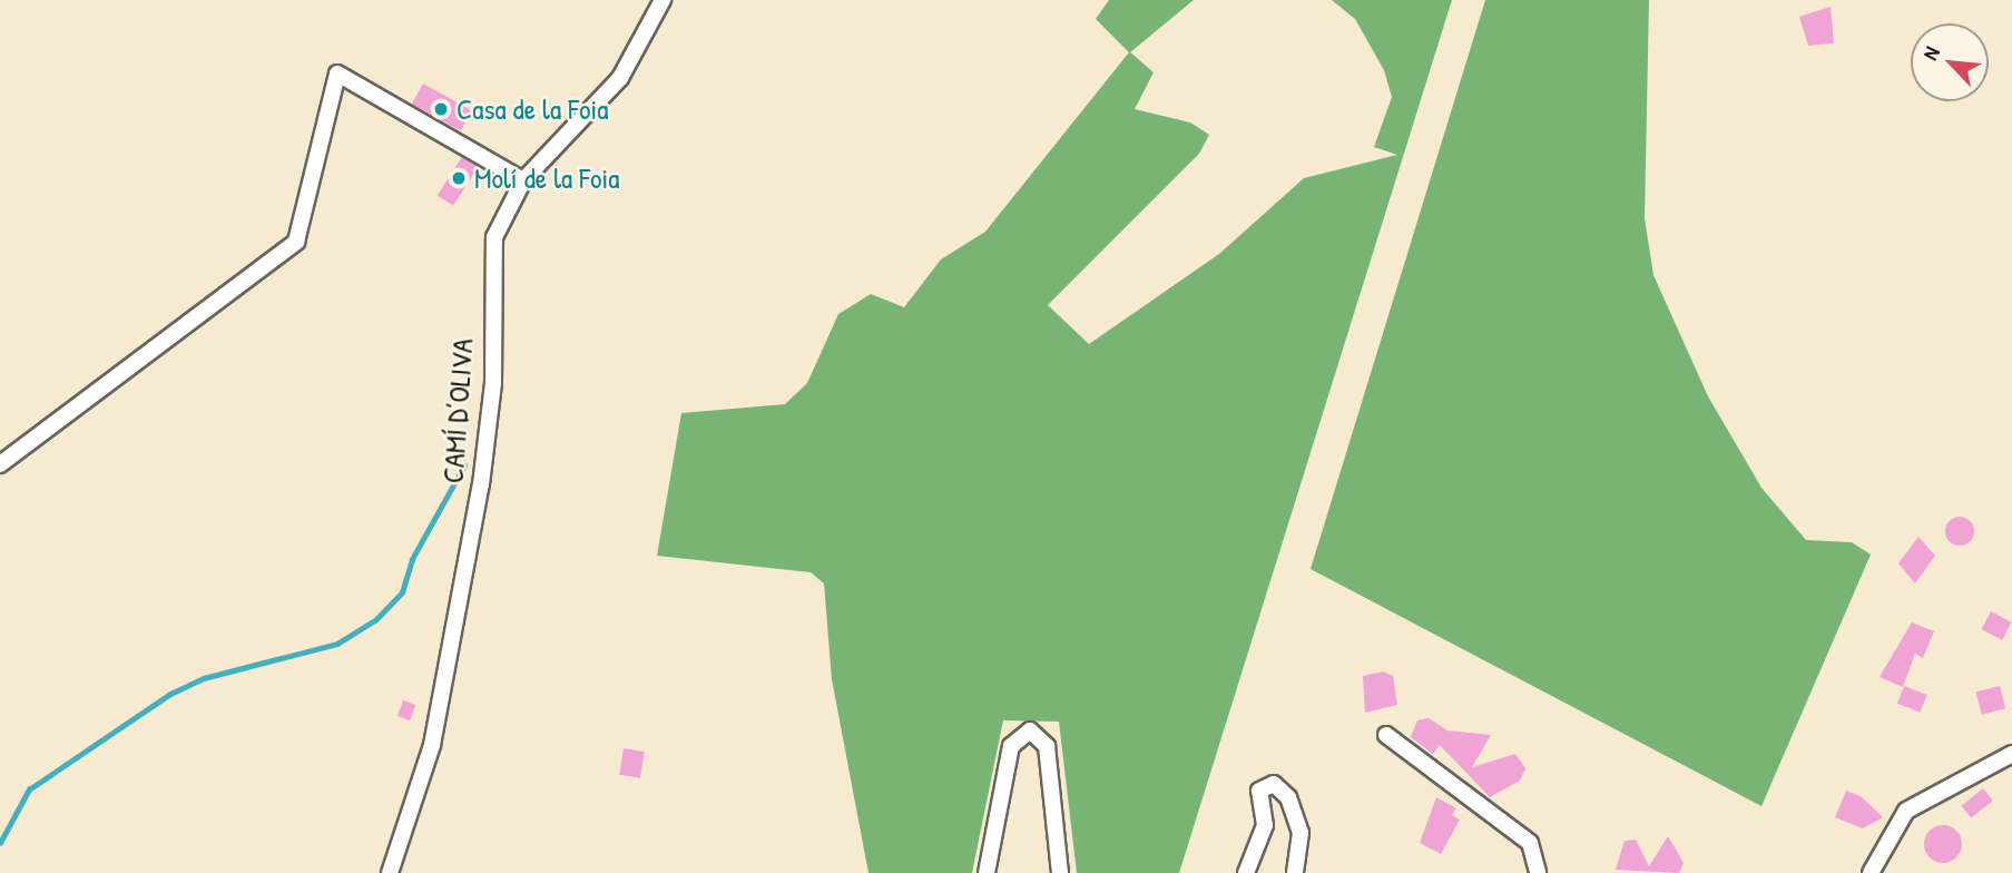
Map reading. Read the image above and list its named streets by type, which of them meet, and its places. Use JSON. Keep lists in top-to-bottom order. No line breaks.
{"streets":{"street":["CAMÍ D’OLIVA"]},"places":["Casa de la Foia","Molí de la Foia"],"north":"top left"}
